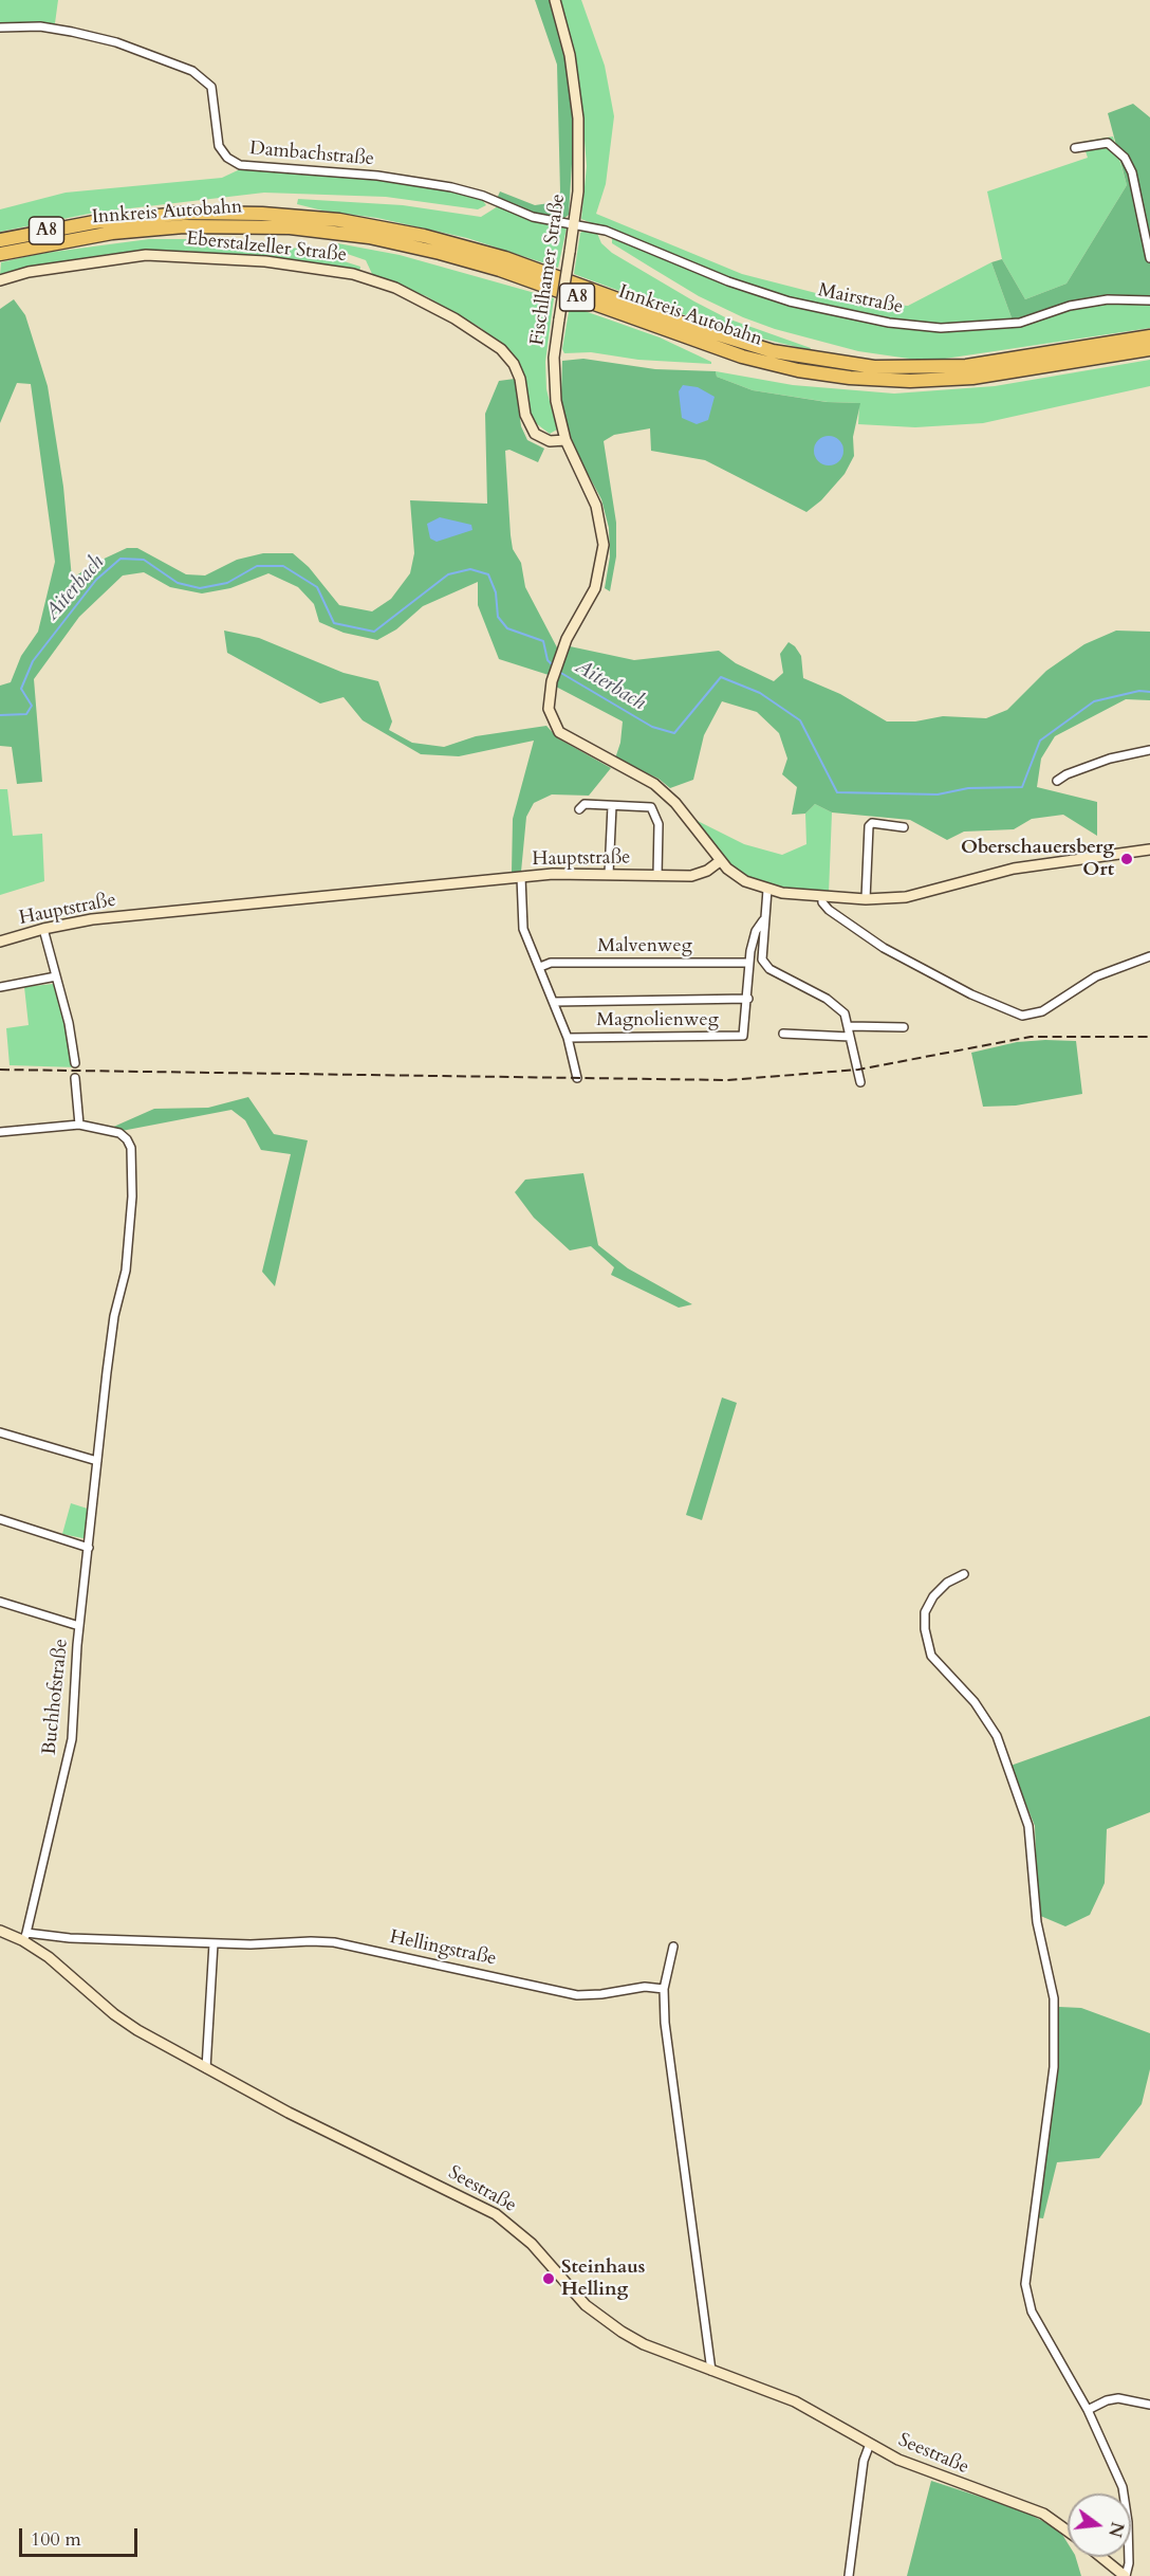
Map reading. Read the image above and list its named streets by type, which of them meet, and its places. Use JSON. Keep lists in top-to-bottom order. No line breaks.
{"streets":{"highway":["Innkreis Autobahn","A8"],"street":["Dambachstraße","Eberstalzeller Straße","Fischlhamer Straße","Mairstraße","Hauptstraße","Malvenweg","Magnolienweg","Buchhofstraße","Hellingstraße","Seestraße"]},"crossings":[["Dambachstraße","Fischlhamer Straße"],["Dambachstraße","Mairstraße"],["Eberstalzeller Straße","Fischlhamer Straße"],["Fischlhamer Straße","Mairstraße"],["Fischlhamer Straße","Hauptstraße"],["Malvenweg","Magnolienweg"],["Buchhofstraße","Hellingstraße"],["Buchhofstraße","Seestraße"],["Hellingstraße","Seestraße"]],"water":["Aiterbach"],"places":["Oberschauersberg Ort","Steinhaus Helling"],"scale_bar":"100 m","north":"right"}
